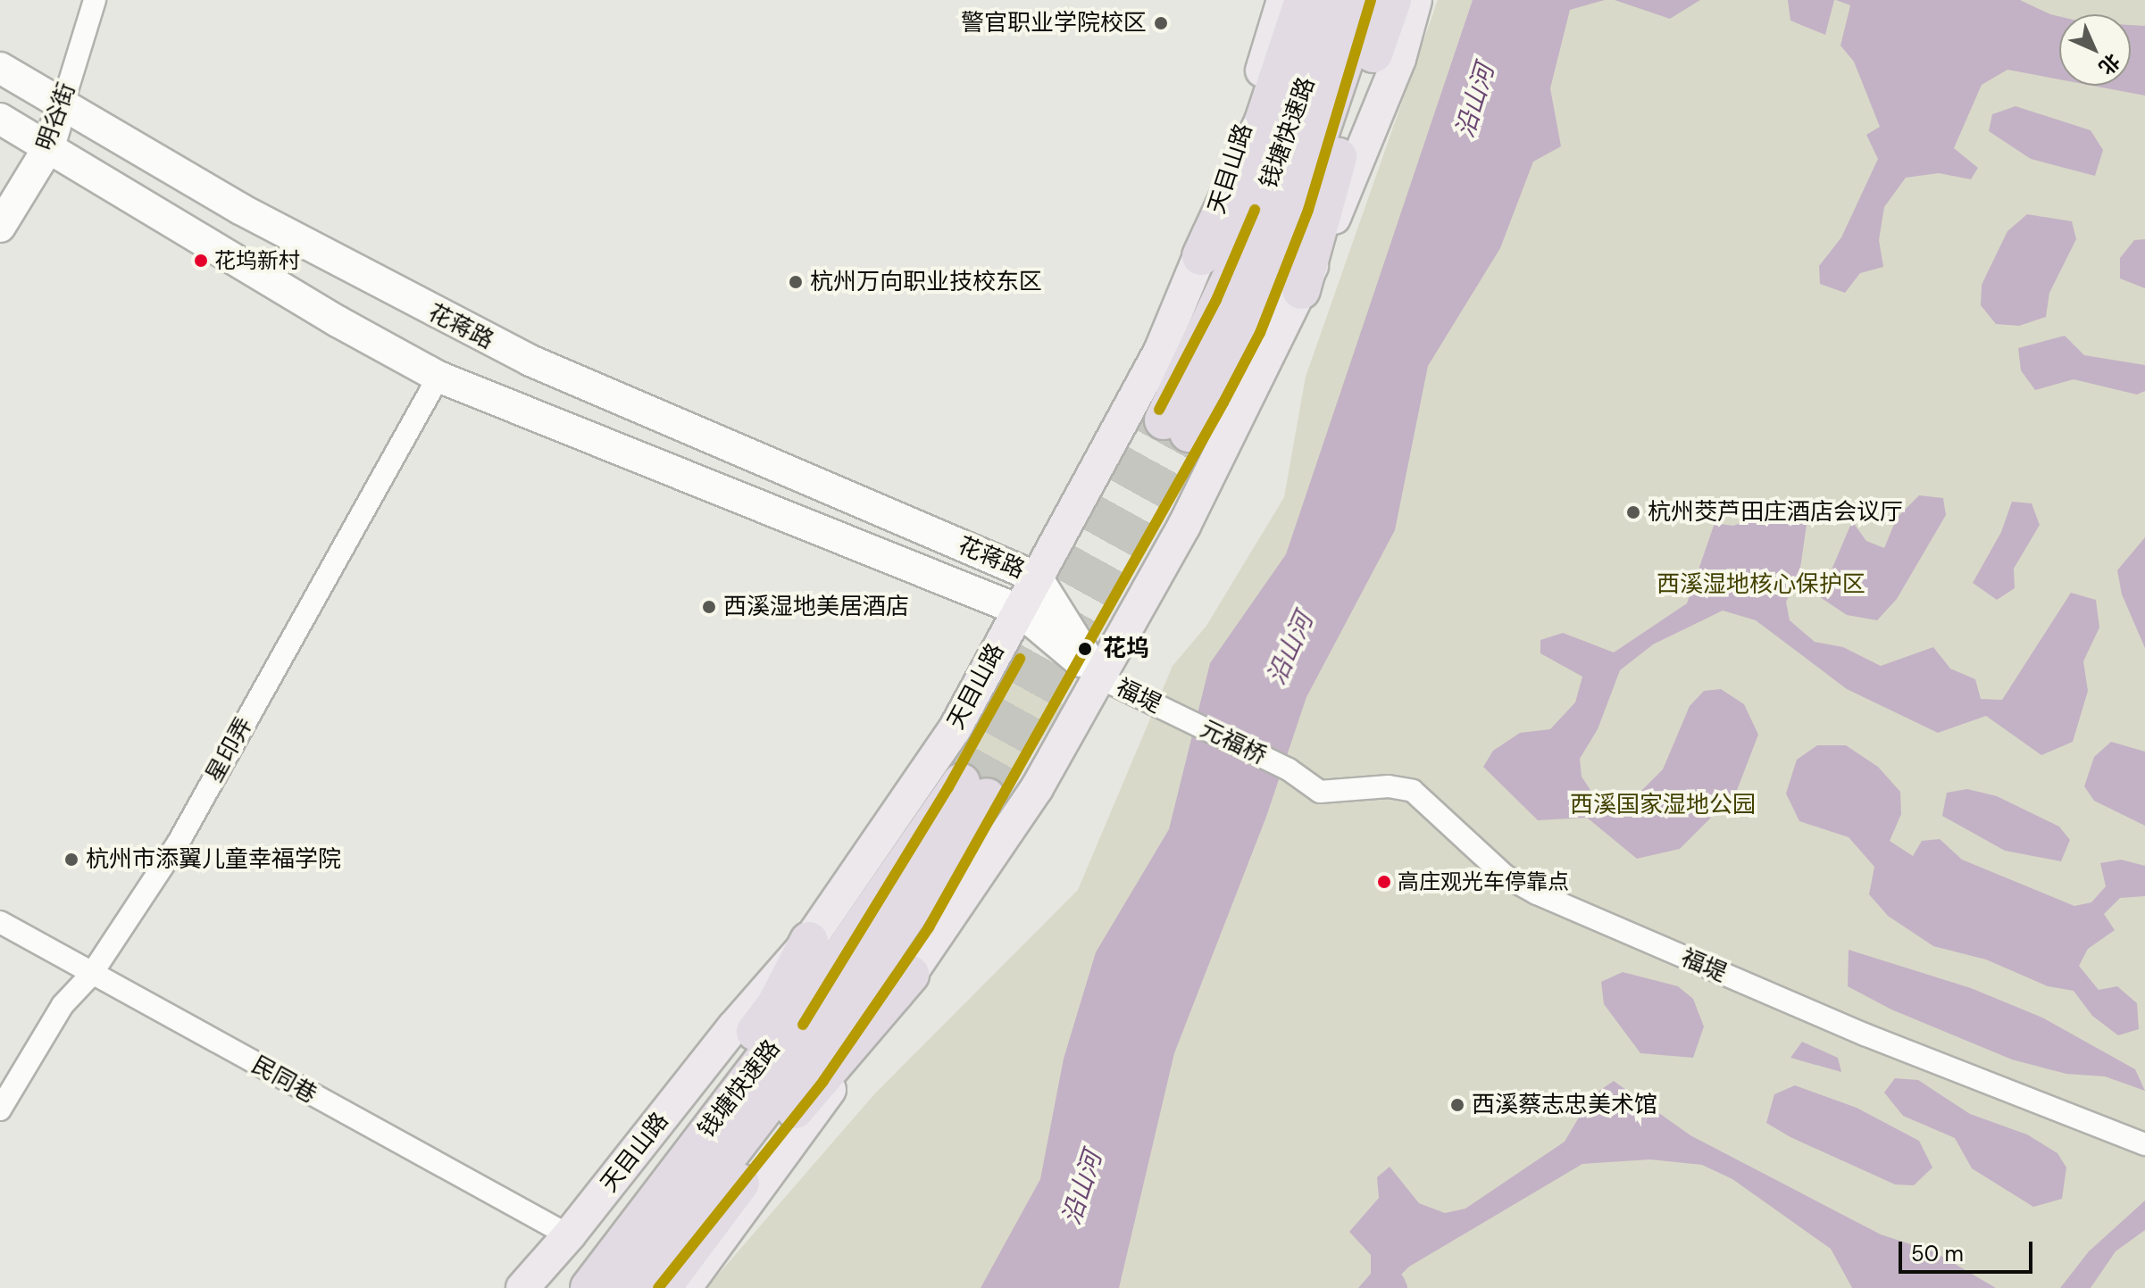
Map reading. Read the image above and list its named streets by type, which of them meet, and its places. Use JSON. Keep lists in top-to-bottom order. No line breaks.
{"streets":{"highway":["钱塘快速路"],"main road":["天目山路"],"street":["明谷街","花蒋路","福堤","元福桥","星印弄","民同巷"]},"crossings":[["明谷街","花蒋路"],["天目山路","花蒋路"],["天目山路","民同巷"],["花蒋路","福堤"],["花蒋路","星印弄"],["福堤","元福桥"],["星印弄","民同巷"]],"water":["沿山河"],"parks":["西溪湿地核心保护区","西溪国家湿地公园"],"places":["警官职业学院校区","花坞新村","杭州万向职业技校东区","杭州茭芦田庄酒店会议厅","西溪湿地美居酒店","花坞","杭州市添翼儿童幸福学院","高庄观光车停靠点","西溪蔡志忠美术馆"],"scale_bar":"50 m","north":"bottom right"}
